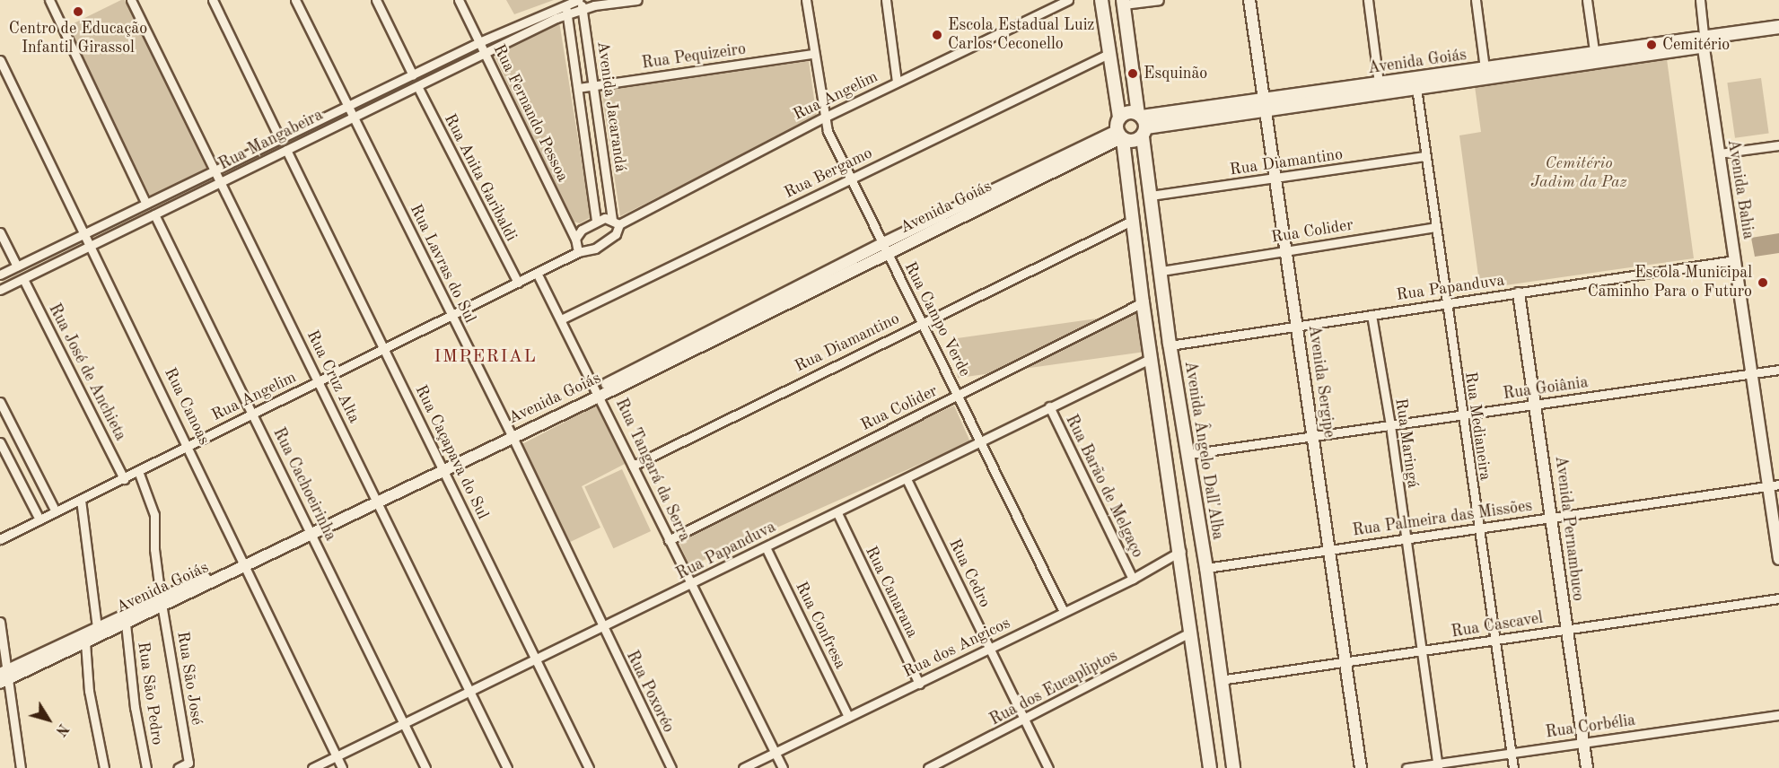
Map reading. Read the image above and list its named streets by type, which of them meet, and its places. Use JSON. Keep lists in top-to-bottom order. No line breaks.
{"streets":{"main road":["Avenida Goiás","Avenida Ângelo Dall'Alba"],"street":["Rua Pequizeiro","Rua Angelim","Avenida Jacarandá","Rua Fernando Pessoa","Rua Mangabeira","Rua Diamantino","Rua Bergamo","Rua Anita Garibaldi","Avenida Bahia","Rua Colider","Rua Lavras do Sul","Rua Papanduva","Rua Campo Verde","Rua José de Anchieta","Rua Cruz Alta","Avenida Sergipe","Rua Goiânia","Rua Canoas","Rua Medianeira","Rua Maringá","Rua Caçapava do Sul","Rua Tangará da Serra","Rua Cachoeirinha","Rua Barão de Melgaço","Rua Palmeira das Missões","Avenida Pernambuco","Rua Cedro","Rua Canarana","Rua Confresa","Rua Cascavel","Rua dos Angicos","Rua São José","Rua dos Eucapliptos","Rua Poxoréo","Rua São Pedro","Rua Corbélia"]},"crossings":[["Rua Pequizeiro","Avenida Jacarandá"],["Rua Pequizeiro","Rua Campo Verde"],["Avenida Goiás","Avenida Bahia"],["Avenida Goiás","Rua Lavras do Sul"],["Avenida Goiás","Rua Campo Verde"],["Avenida Goiás","Rua Cruz Alta"],["Avenida Goiás","Avenida Sergipe"],["Avenida Goiás","Rua Canoas"],["Avenida Goiás","Rua Medianeira"],["Avenida Goiás","Avenida Ângelo Dall'Alba"],["Avenida Goiás","Rua Caçapava do Sul"],["Avenida Goiás","Rua Tangará da Serra"],["Avenida Goiás","Rua Cachoeirinha"],["Avenida Goiás","Rua São José"],["Avenida Goiás","Rua São Pedro"],["Rua Angelim","Avenida Jacarandá"],["Rua Angelim","Rua Fernando Pessoa"],["Rua Angelim","Rua Anita Garibaldi"],["Rua Angelim","Rua Lavras do Sul"],["Rua Angelim","Rua Campo Verde"],["Rua Angelim","Rua José de Anchieta"],["Rua Angelim","Rua Cruz Alta"],["Rua Angelim","Rua Canoas"],["Rua Angelim","Rua Caçapava do Sul"],["Rua Angelim","Rua Tangará da Serra"],["Rua Angelim","Rua Cachoeirinha"],["Rua Angelim","Rua São José"],["Avenida Jacarandá","Rua Mangabeira"],["Rua Fernando Pessoa","Rua Mangabeira"],["Rua Mangabeira","Rua Anita Garibaldi"],["Rua Mangabeira","Rua Lavras do Sul"],["Rua Mangabeira","Rua José de Anchieta"],["Rua Mangabeira","Rua Cruz Alta"],["Rua Mangabeira","Rua Canoas"],["Rua Mangabeira","Rua Caçapava do Sul"],["Rua Mangabeira","Rua Cachoeirinha"],["Rua Diamantino","Rua Campo Verde"],["Rua Diamantino","Avenida Sergipe"],["Rua Diamantino","Rua Medianeira"],["Rua Diamantino","Avenida Ângelo Dall'Alba"],["Rua Diamantino","Rua Tangará da Serra"],["Rua Bergamo","Rua Campo Verde"],["Rua Bergamo","Rua Tangará da Serra"],["Avenida Bahia","Rua Papanduva"],["Avenida Bahia","Rua Goiânia"],["Avenida Bahia","Rua Palmeira das Missões"],["Rua Colider","Rua Campo Verde"],["Rua Colider","Avenida Sergipe"],["Rua Colider","Rua Medianeira"],["Rua Colider","Avenida Ângelo Dall'Alba"],["Rua Colider","Rua Tangará da Serra"],["Rua Lavras do Sul","Rua Papanduva"],["Rua Lavras do Sul","Rua Poxoréo"],["Rua Papanduva","Rua Campo Verde"],["Rua Papanduva","Rua Cruz Alta"],["Rua Papanduva","Avenida Sergipe"],["Rua Papanduva","Rua Canoas"],["Rua Papanduva","Rua Medianeira"],["Rua Papanduva","Rua Maringá"],["Rua Papanduva","Avenida Ângelo Dall'Alba"],["Rua Papanduva","Rua Caçapava do Sul"],["Rua Papanduva","Rua Tangará da Serra"],["Rua Papanduva","Rua Cachoeirinha"],["Rua Papanduva","Rua Barão de Melgaço"],["Rua Papanduva","Avenida Pernambuco"],["Rua Papanduva","Rua Cedro"],["Rua Papanduva","Rua Canarana"],["Rua Papanduva","Rua Confresa"],["Rua Papanduva","Rua Poxoréo"],["Rua Campo Verde","Rua dos Angicos"],["Avenida Sergipe","Rua Goiânia"],["Avenida Sergipe","Rua Palmeira das Missões"],["Avenida Sergipe","Rua Cascavel"],["Rua Goiânia","Rua Medianeira"],["Rua Goiânia","Rua Maringá"],["Rua Goiânia","Avenida Ângelo Dall'Alba"],["Rua Goiânia","Avenida Pernambuco"],["Rua Medianeira","Rua Palmeira das Missões"],["Rua Medianeira","Rua Cascavel"],["Rua Medianeira","Rua Corbélia"],["Rua Maringá","Rua Palmeira das Missões"],["Rua Maringá","Rua Cascavel"],["Rua Maringá","Rua Corbélia"],["Avenida Ângelo Dall'Alba","Rua Palmeira das Missões"],["Avenida Ângelo Dall'Alba","Rua Cascavel"],["Rua Tangará da Serra","Rua dos Angicos"],["Rua Barão de Melgaço","Rua dos Angicos"],["Rua Palmeira das Missões","Avenida Pernambuco"],["Avenida Pernambuco","Rua Cascavel"],["Avenida Pernambuco","Rua Corbélia"],["Rua Cedro","Rua dos Angicos"],["Rua Cedro","Rua dos Eucapliptos"],["Rua Canarana","Rua dos Angicos"],["Rua Confresa","Rua dos Angicos"]],"districts":["IMPERIAL"],"parks":["Cemitério Jadim da Paz"],"places":["Centro de Educação Infantil Girassol","Escola Estadual Luiz Carlos Ceconello","Cemitério","Esquinão","Escola Municipal Caminho Para o Futuro"],"north":"bottom right"}
